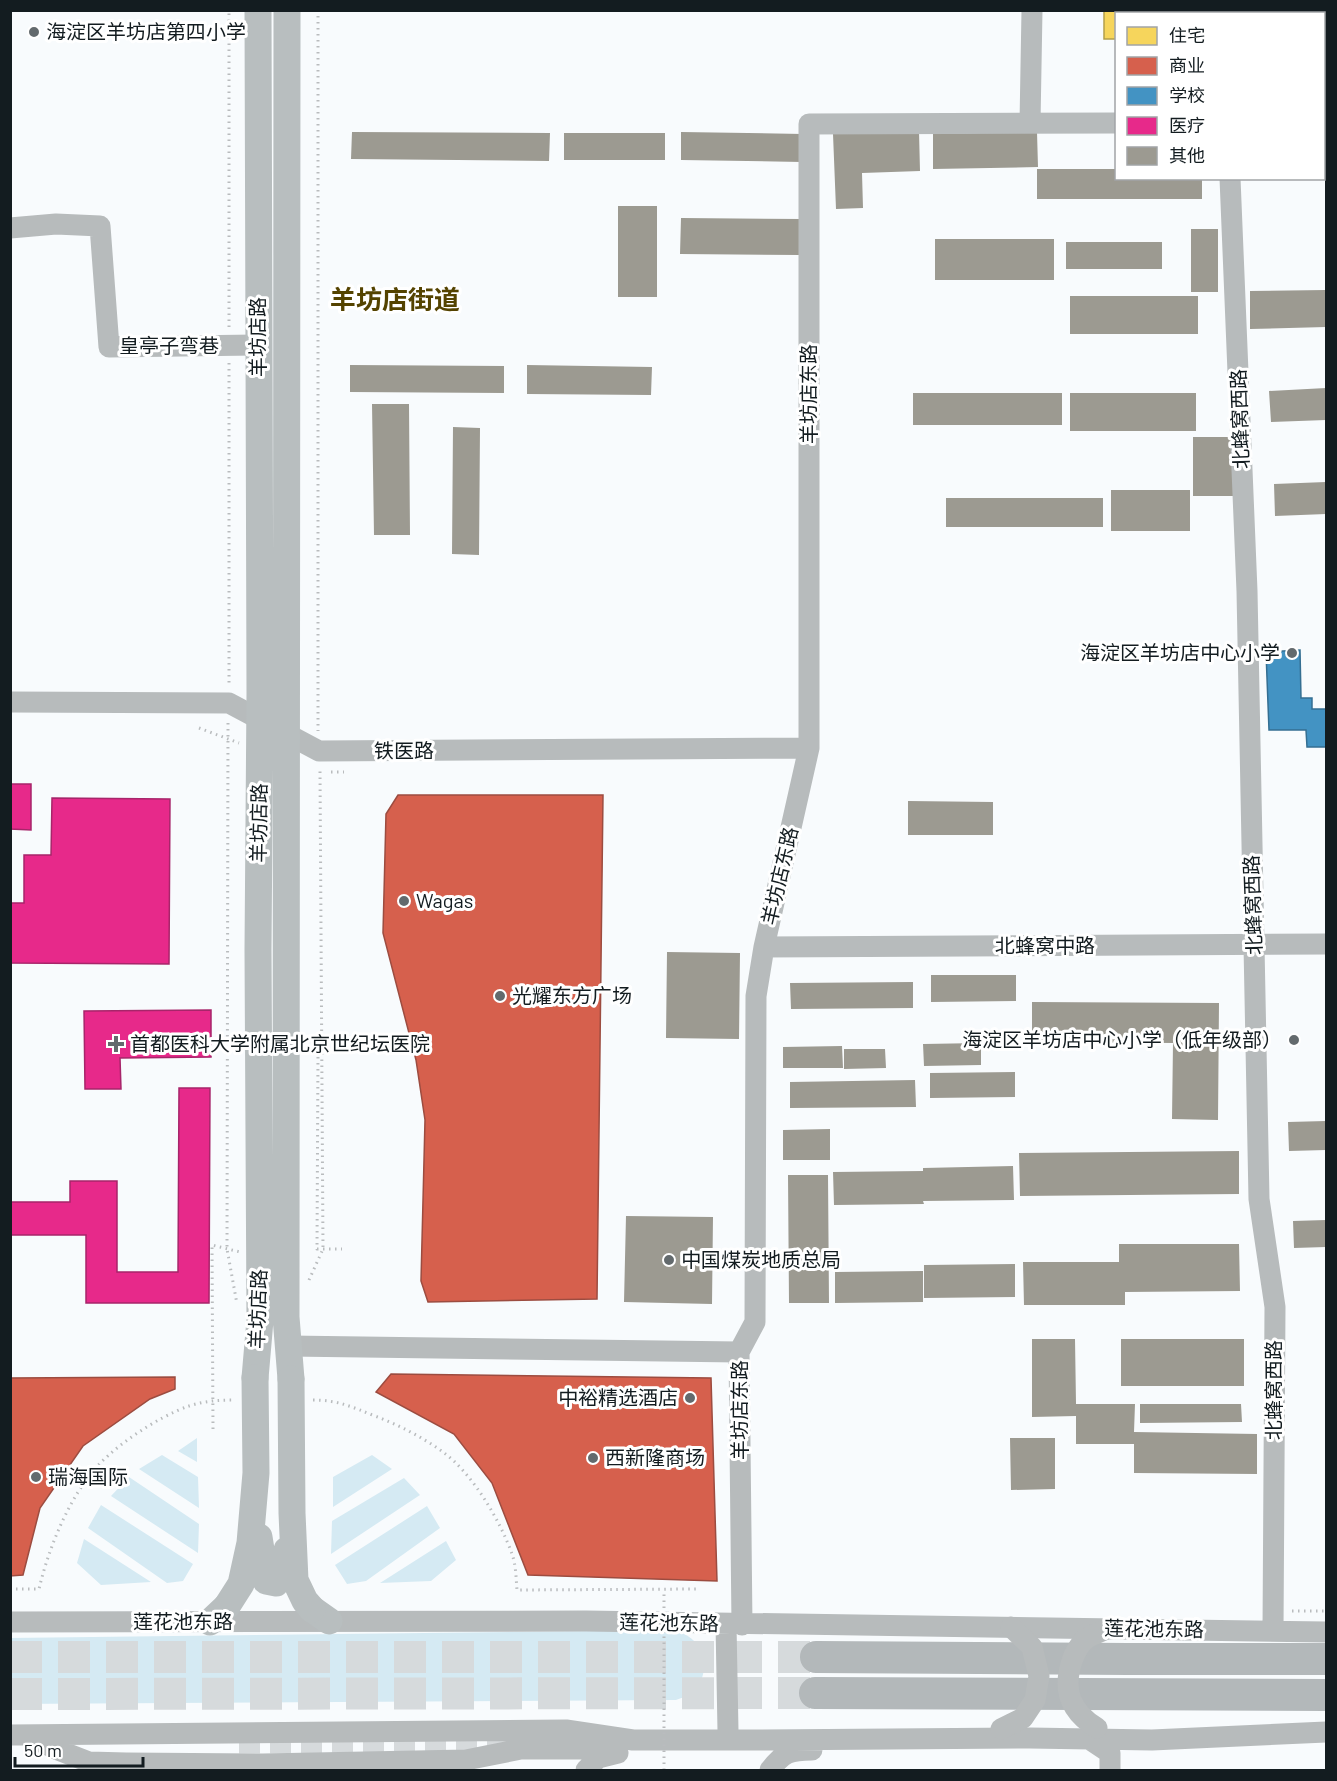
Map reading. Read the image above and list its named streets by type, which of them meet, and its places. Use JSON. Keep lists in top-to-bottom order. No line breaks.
{"streets":{"highway":["莲花池东路"],"main road":["羊坊店路"],"street":["皇亭子弯巷","羊坊店东路","北蜂窝西路","铁医路","北蜂窝中路"]},"crossings":[["羊坊店路","皇亭子弯巷"],["羊坊店路","铁医路"],["羊坊店路","莲花池东路"],["羊坊店东路","铁医路"],["羊坊店东路","北蜂窝中路"],["羊坊店东路","莲花池东路"],["北蜂窝西路","北蜂窝中路"],["北蜂窝西路","莲花池东路"]],"districts":["羊坊店街道"],"places":{"other":["海淀区羊坊店第四小学","海淀区羊坊店中心小学","Wagas","光耀东方广场","海淀区羊坊店中心小学（低年级部）","中国煤炭地质总局","中裕精选酒店","西新隆商场","瑞海国际"],"health":["首都医科大学附属北京世纪坛医院"]},"legend":["住宅","商业","学校","医疗","其他"],"scale_bar":"50 m"}
